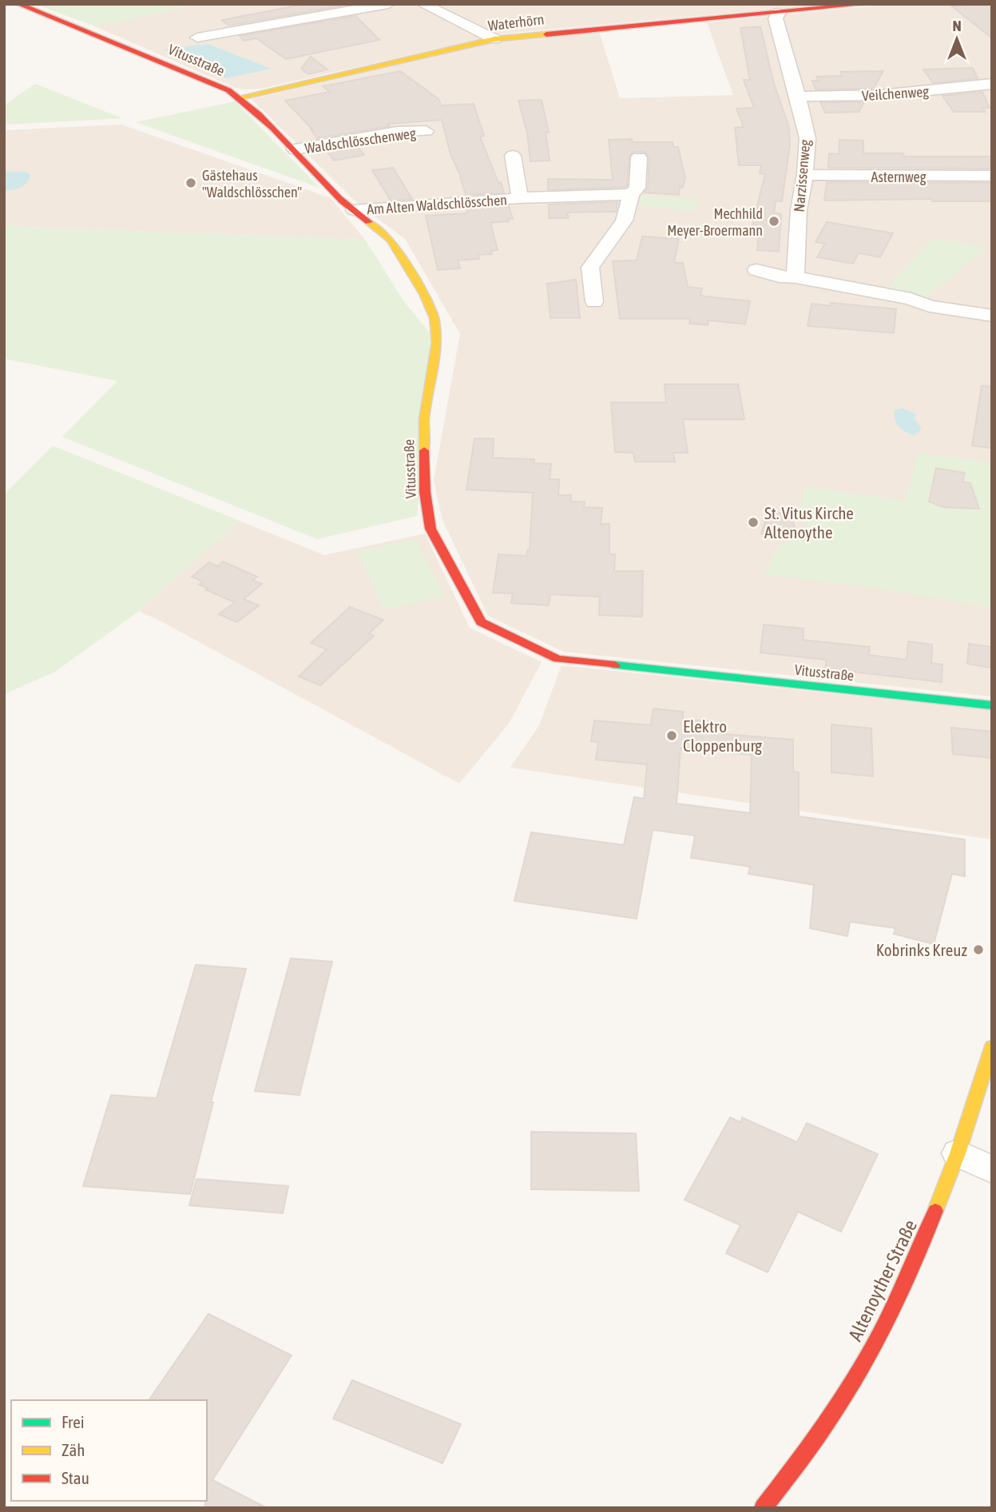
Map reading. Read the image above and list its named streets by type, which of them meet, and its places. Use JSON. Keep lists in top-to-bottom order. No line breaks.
{"streets":{"street":["Waterhörn","Vitusstraße","Veilchenweg","Waldschlösschenweg","Narzissenweg","Asternweg","Am Alten Waldschlösschen","Altenoyther Straße"]},"crossings":[["Waterhörn","Vitusstraße"],["Waterhörn","Narzissenweg"],["Vitusstraße","Waldschlösschenweg"],["Vitusstraße","Am Alten Waldschlösschen"],["Veilchenweg","Narzissenweg"],["Narzissenweg","Asternweg"]],"places":["Gästehaus \"Waldschlösschen\"","Mechhild Meyer-Broermann","St. Vitus Kirche Altenoythe","Elektro Cloppenburg","Kobrinks Kreuz"],"legend":["Frei","Zäh","Stau"],"north":"top"}
